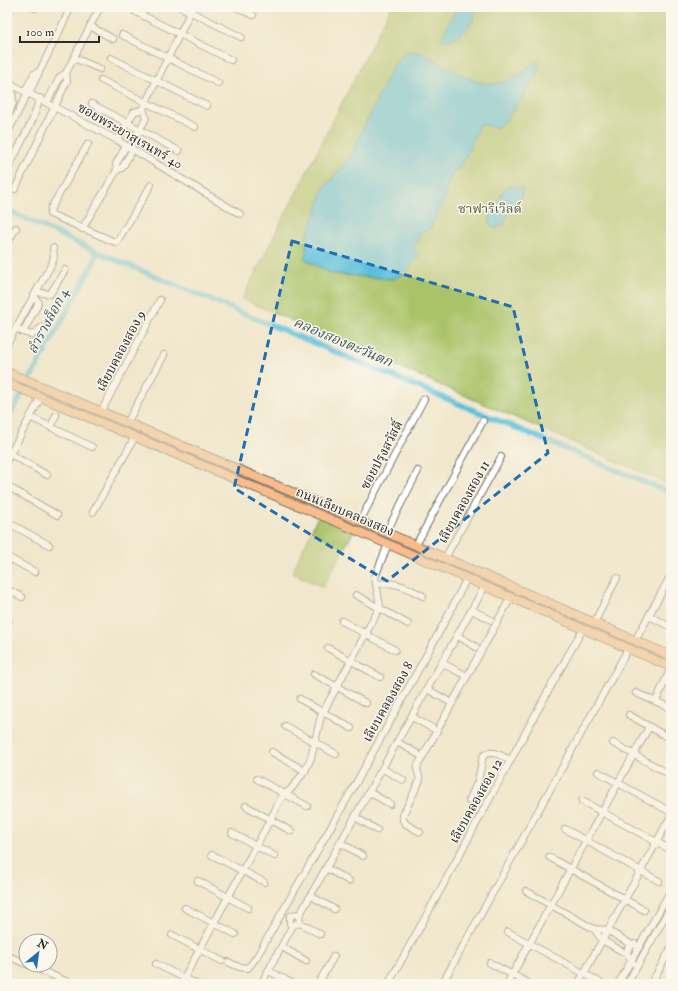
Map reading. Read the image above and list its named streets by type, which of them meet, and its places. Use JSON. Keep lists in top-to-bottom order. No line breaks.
{"streets":{"main road":["ถนนเลียบคลองสอง"],"street":["ซอยพระยาสุเรนทร์ 40","เลียบคลองสอง 9","ซอยปรุงสวัสดิ์","เลียบคลองสอง 11","เลียบคลองสอง 8","เลียบคลองสอง 12"]},"crossings":[["เลียบคลองสอง 9","ถนนเลียบคลองสอง"],["ซอยปรุงสวัสดิ์","ถนนเลียบคลองสอง"],["เลียบคลองสอง 11","ถนนเลียบคลองสอง"],["ถนนเลียบคลองสอง","เลียบคลองสอง 8"],["ถนนเลียบคลองสอง","เลียบคลองสอง 12"]],"water":["ลำรางล็อก 4","คลองสองตะวันตก"],"parks":["ซาฟารีเวิลด์"],"scale_bar":"100 m","north":"top right"}
